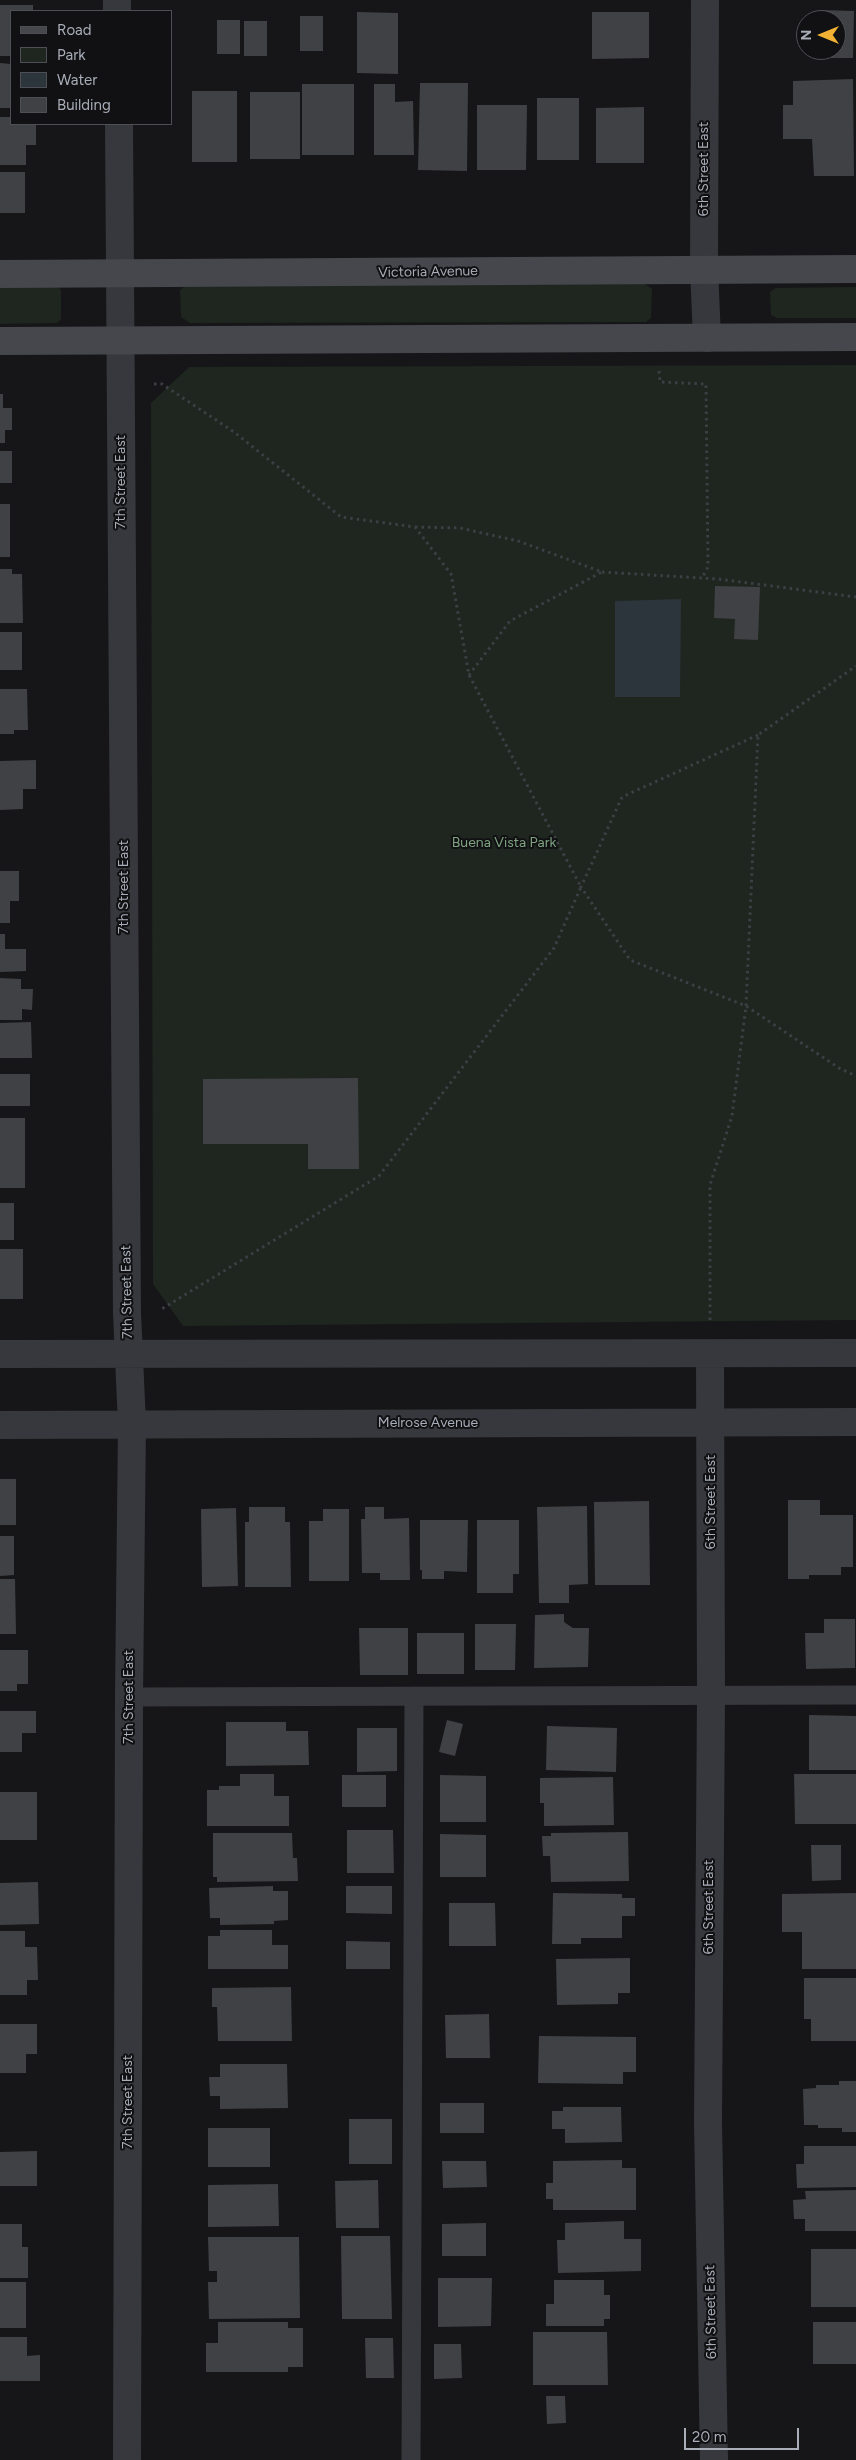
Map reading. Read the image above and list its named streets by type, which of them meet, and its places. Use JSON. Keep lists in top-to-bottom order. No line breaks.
{"streets":{"street":["6th Street East","Victoria Avenue","7th Street East","Melrose Avenue"]},"crossings":[["6th Street East","Victoria Avenue"],["6th Street East","Melrose Avenue"],["Victoria Avenue","7th Street East"],["7th Street East","Melrose Avenue"]],"parks":["Buena Vista Park"],"legend":["Road","Park","Water","Building"],"scale_bar":"20 m","north":"left"}
